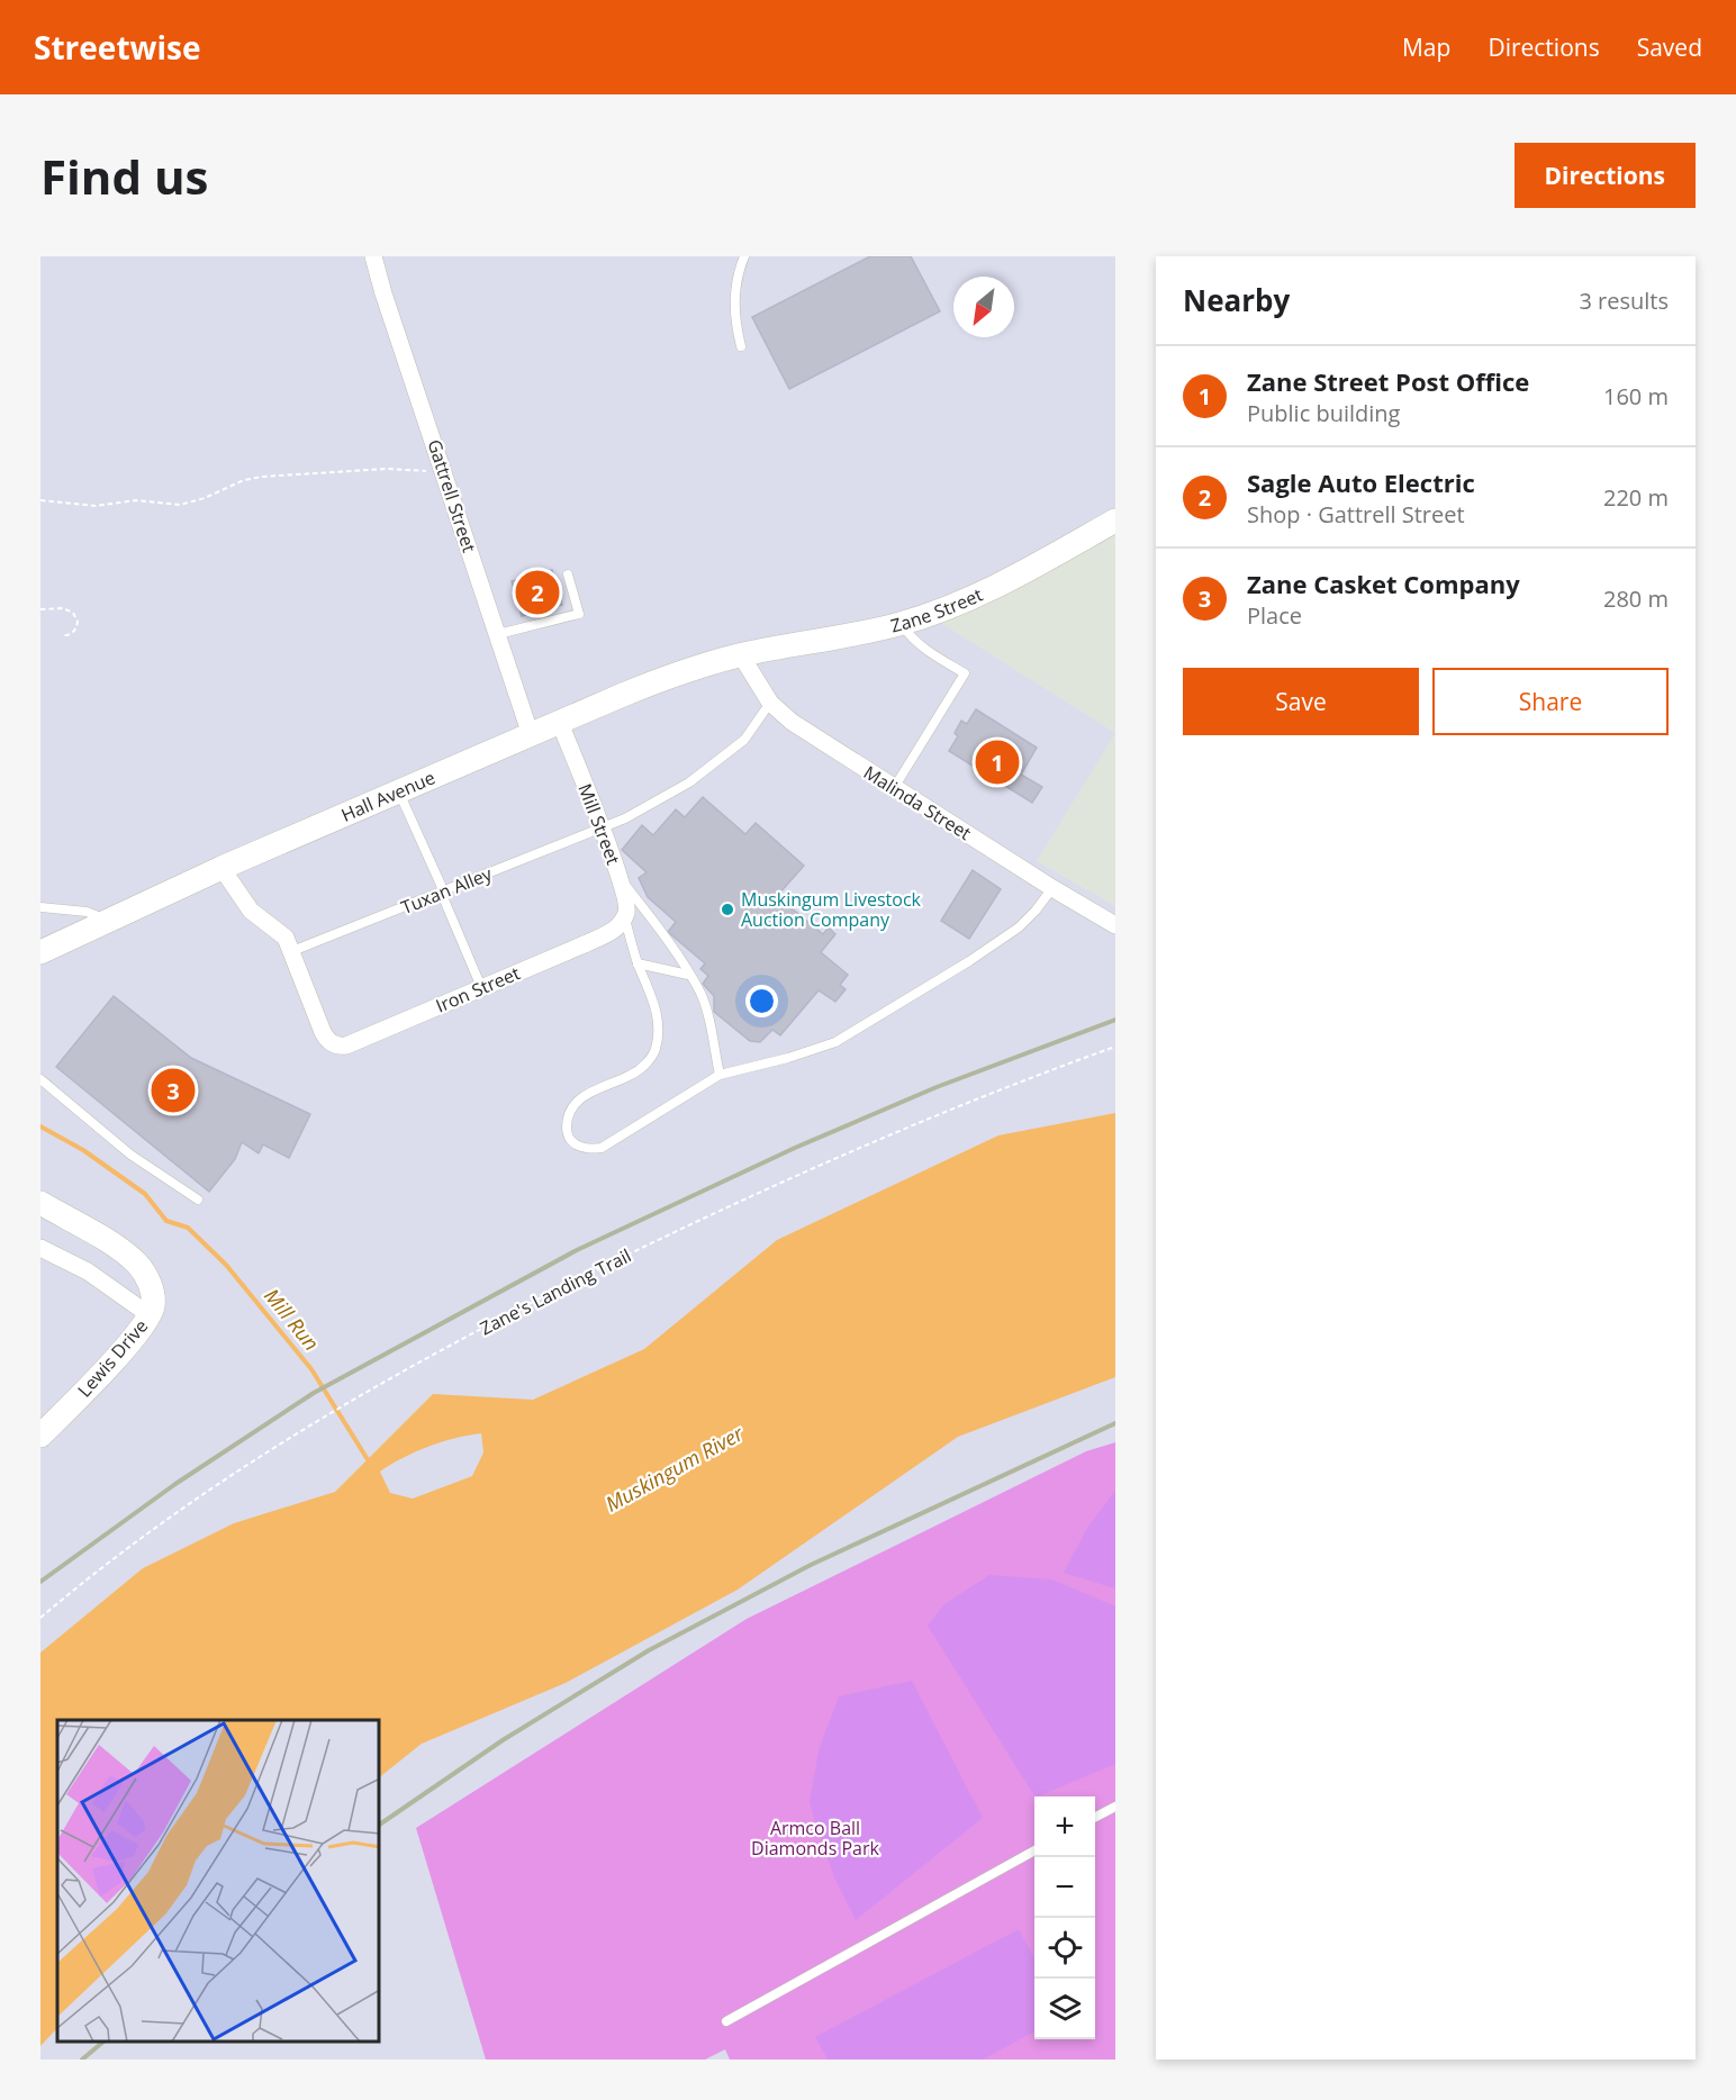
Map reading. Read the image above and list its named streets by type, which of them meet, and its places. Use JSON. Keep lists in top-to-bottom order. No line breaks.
{"streets":{"main road":["Zane Street","Hall Avenue","Lewis Drive"],"street":["Gattrell Street","Malinda Street","Mill Street","Iron Street"],"lane":["Tuxan Alley"],"path":["Zane's Landing Trail"]},"crossings":[["Gattrell Street","Hall Avenue"],["Zane Street","Hall Avenue"],["Zane Street","Malinda Street"],["Hall Avenue","Malinda Street"],["Hall Avenue","Mill Street"],["Malinda Street","Tuxan Alley"],["Mill Street","Tuxan Alley"],["Mill Street","Iron Street"],["Tuxan Alley","Iron Street"]],"water":["Mill Run","Muskingum River"],"parks":["Armco Ball Diamonds Park"],"places":["Muskingum Livestock Auction Company"],"north":"bottom left","page":{"header":"Streetwise","nav":["Map","Directions","Saved"],"buttons":["Directions",["Save","Share"]],"title":"Find us","heading":["Nearby","3 results"],"list":[{"mark":"1","name":"Zane Street Post Office","note":"Public building","value":"160 m"},{"mark":"2","name":"Sagle Auto Electric","note":"Shop · Gattrell Street","value":"220 m"},{"mark":"3","name":"Zane Casket Company","note":"Place","value":"280 m"}],"pins":["2","1","3"],"map_buttons":["+","−"]}}
